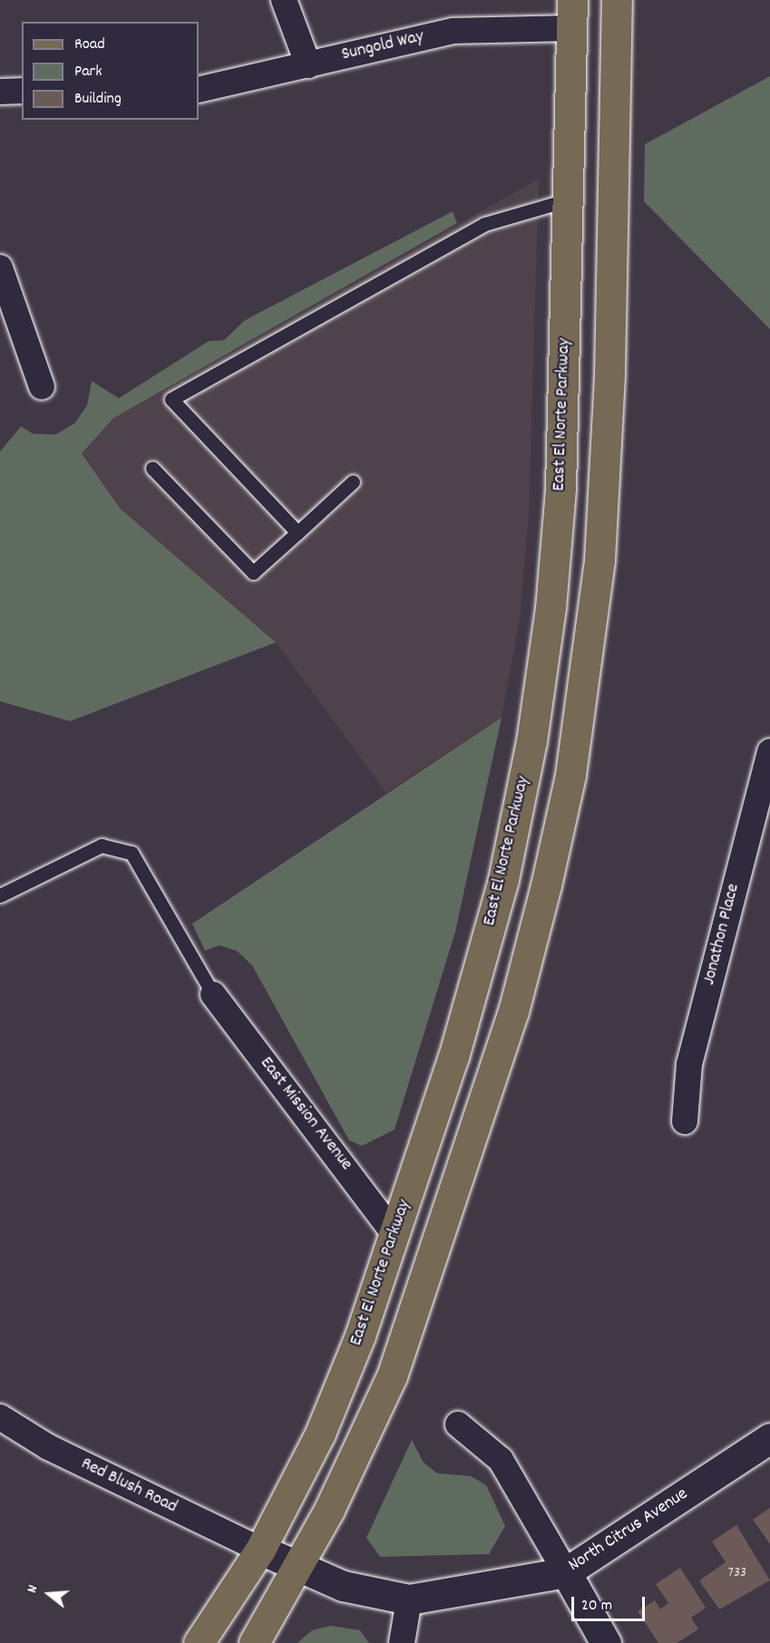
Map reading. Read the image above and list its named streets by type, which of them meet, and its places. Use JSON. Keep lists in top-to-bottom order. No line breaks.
{"streets":{"main road":["East El Norte Parkway","North Citrus Avenue"],"street":["Sungold Way","Jonathon Place","East Mission Avenue","Red Blush Road"]},"crossings":[["Sungold Way","East El Norte Parkway"],["East El Norte Parkway","East Mission Avenue"],["East El Norte Parkway","Red Blush Road"],["East El Norte Parkway","North Citrus Avenue"],["Red Blush Road","North Citrus Avenue"]],"house_numbers":["733"],"legend":["Road","Park","Building"],"scale_bar":"20 m","north":"left"}
